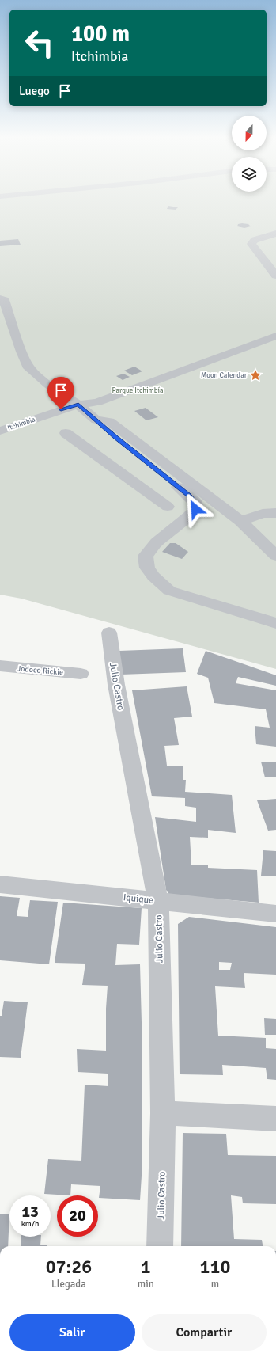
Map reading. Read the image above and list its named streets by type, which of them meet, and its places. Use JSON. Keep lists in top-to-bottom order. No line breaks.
{"streets":{"street":["Itchimbia","Jodoco Rickie","Julio Castro","Iquique"]},"crossings":[["Julio Castro","Iquique"]],"parks":["Parque Itchimbía"],"places":{"place":["Moon Calendar"]},"north":"bottom","page":{"turn":["100 m","Itchimbia"],"then":"Luego","speed":"13 km/h","limit":"20","eta":["07:26","Llegada","1","min","110","m"],"buttons":["Salir","Compartir"]}}
